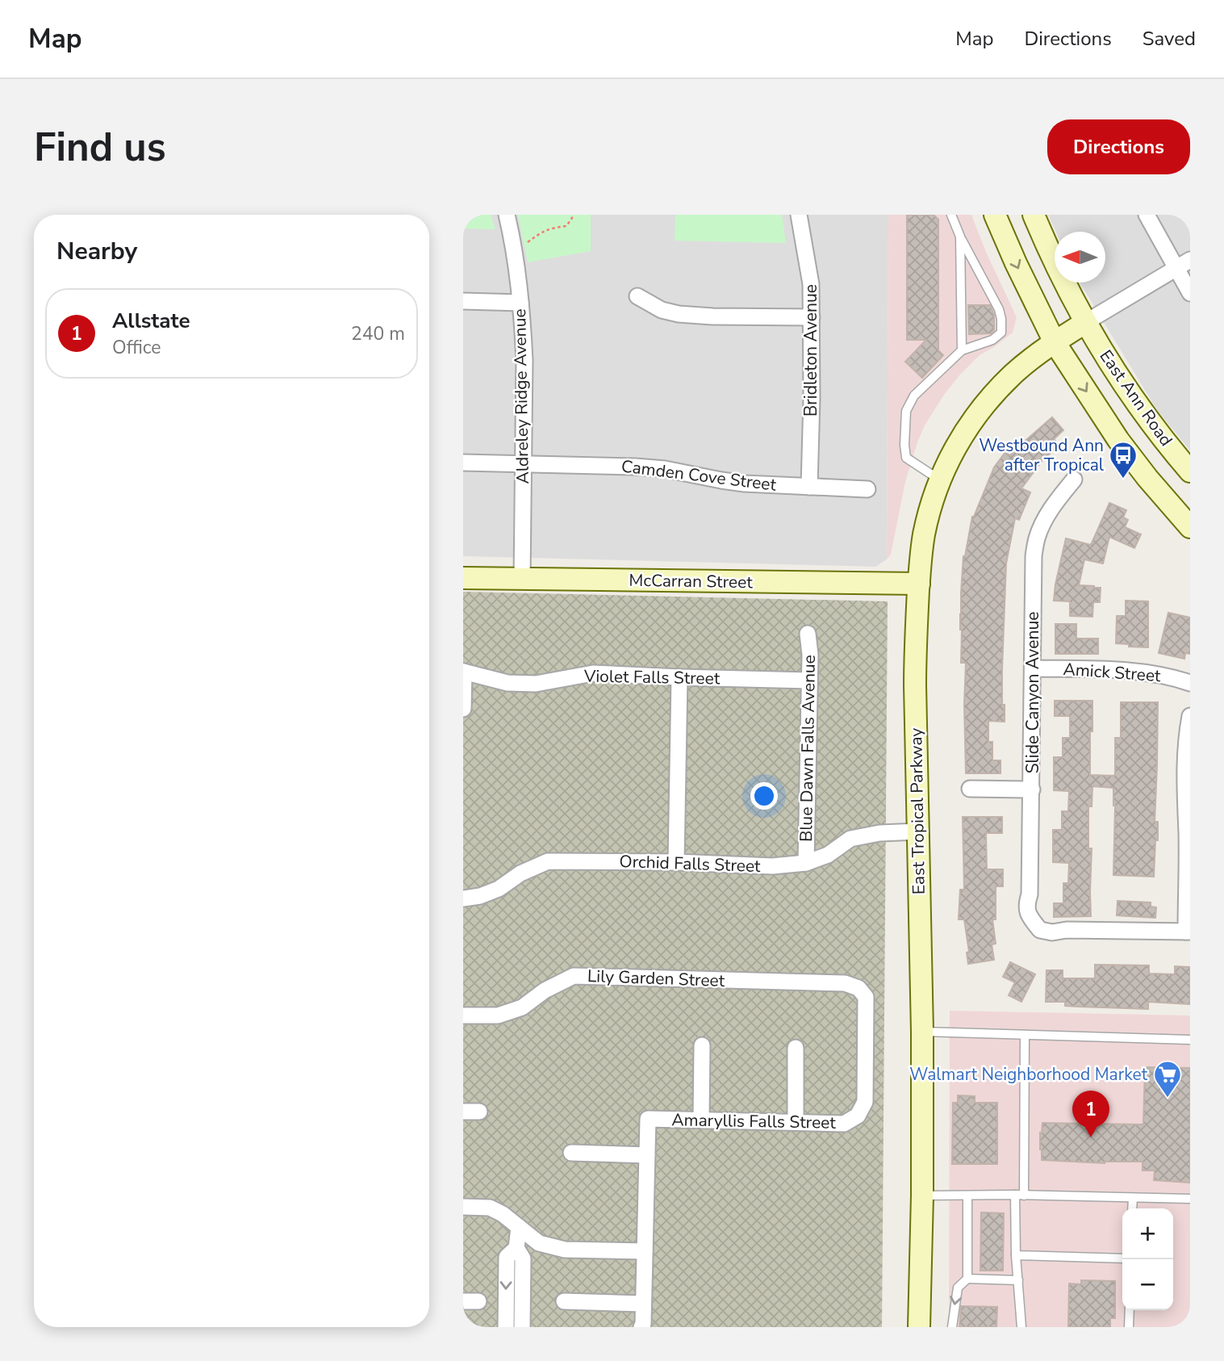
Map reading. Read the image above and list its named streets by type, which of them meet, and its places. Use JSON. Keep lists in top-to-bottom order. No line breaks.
{"streets":{"main road":["East Ann Road","McCarran Street","East Tropical Parkway"],"street":["Bridleton Avenue","Aldreley Ridge Avenue","Camden Cove Street","Amick Street","Violet Falls Street","Slide Canyon Avenue","Blue Dawn Falls Avenue","Orchid Falls Street","Lily Garden Street","Amaryllis Falls Street"]},"crossings":[["Bridleton Avenue","Camden Cove Street"],["Aldreley Ridge Avenue","Camden Cove Street"],["Aldreley Ridge Avenue","McCarran Street"],["East Ann Road","East Tropical Parkway"],["McCarran Street","East Tropical Parkway"],["Amick Street","Slide Canyon Avenue"],["Violet Falls Street","Blue Dawn Falls Avenue"],["Blue Dawn Falls Avenue","Orchid Falls Street"],["East Tropical Parkway","Orchid Falls Street"],["Lily Garden Street","Amaryllis Falls Street"]],"places":{"bus stop":["Westbound Ann after Tropical"],"supermarket":["Walmart Neighborhood Market"]},"north":"left","page":{"header":"Map","nav":["Map","Directions","Saved"],"buttons":"Directions","title":"Find us","heading":"Nearby","list":[{"mark":"1","name":"Allstate","note":"Office","value":"240 m"}],"pins":"1","map_buttons":["+","−"]}}
